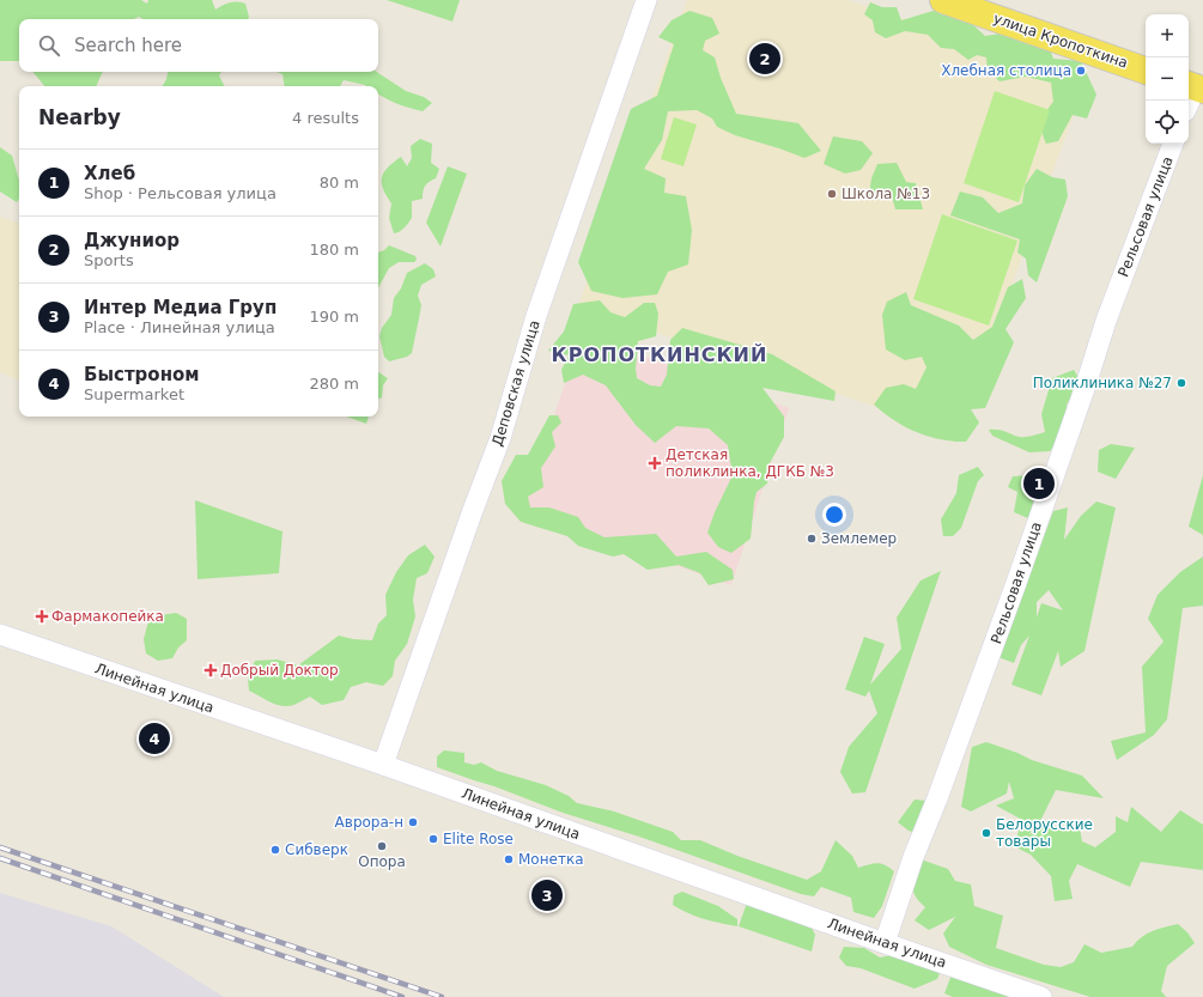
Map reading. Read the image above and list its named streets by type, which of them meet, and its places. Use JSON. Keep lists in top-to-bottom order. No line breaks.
{"streets":{"main road":["улица Кропоткина"],"street":["Рельсовая улица","Деповская улица","Линейная улица"]},"crossings":[["Рельсовая улица","Линейная улица"],["Деповская улица","Линейная улица"]],"districts":["КРОПОТКИНСКИЙ"],"places":{"other":["Хлебная столица","Школа №13","Поликлиника №27","Землемер","Аврора-н","Белорусские товары","Elite Rose","Опора","Сибверк","Монетка"],"health":["Детская поликлинка, ДГКБ №3","Фармакопейка","Добрый Доктор"]},"page":{"map_buttons":["+","−"],"search":"Search here","pins":["2","1","4","3"],"heading":["Nearby","4 results"],"list":[{"mark":"1","name":"Хлеб","note":"Shop · Рельсовая улица","value":"80 m"},{"mark":"2","name":"Джуниор","note":"Sports","value":"180 m"},{"mark":"3","name":"Интер Медиа Груп","note":"Place · Линейная улица","value":"190 m"},{"mark":"4","name":"Быстроном","note":"Supermarket","value":"280 m"}]}}
